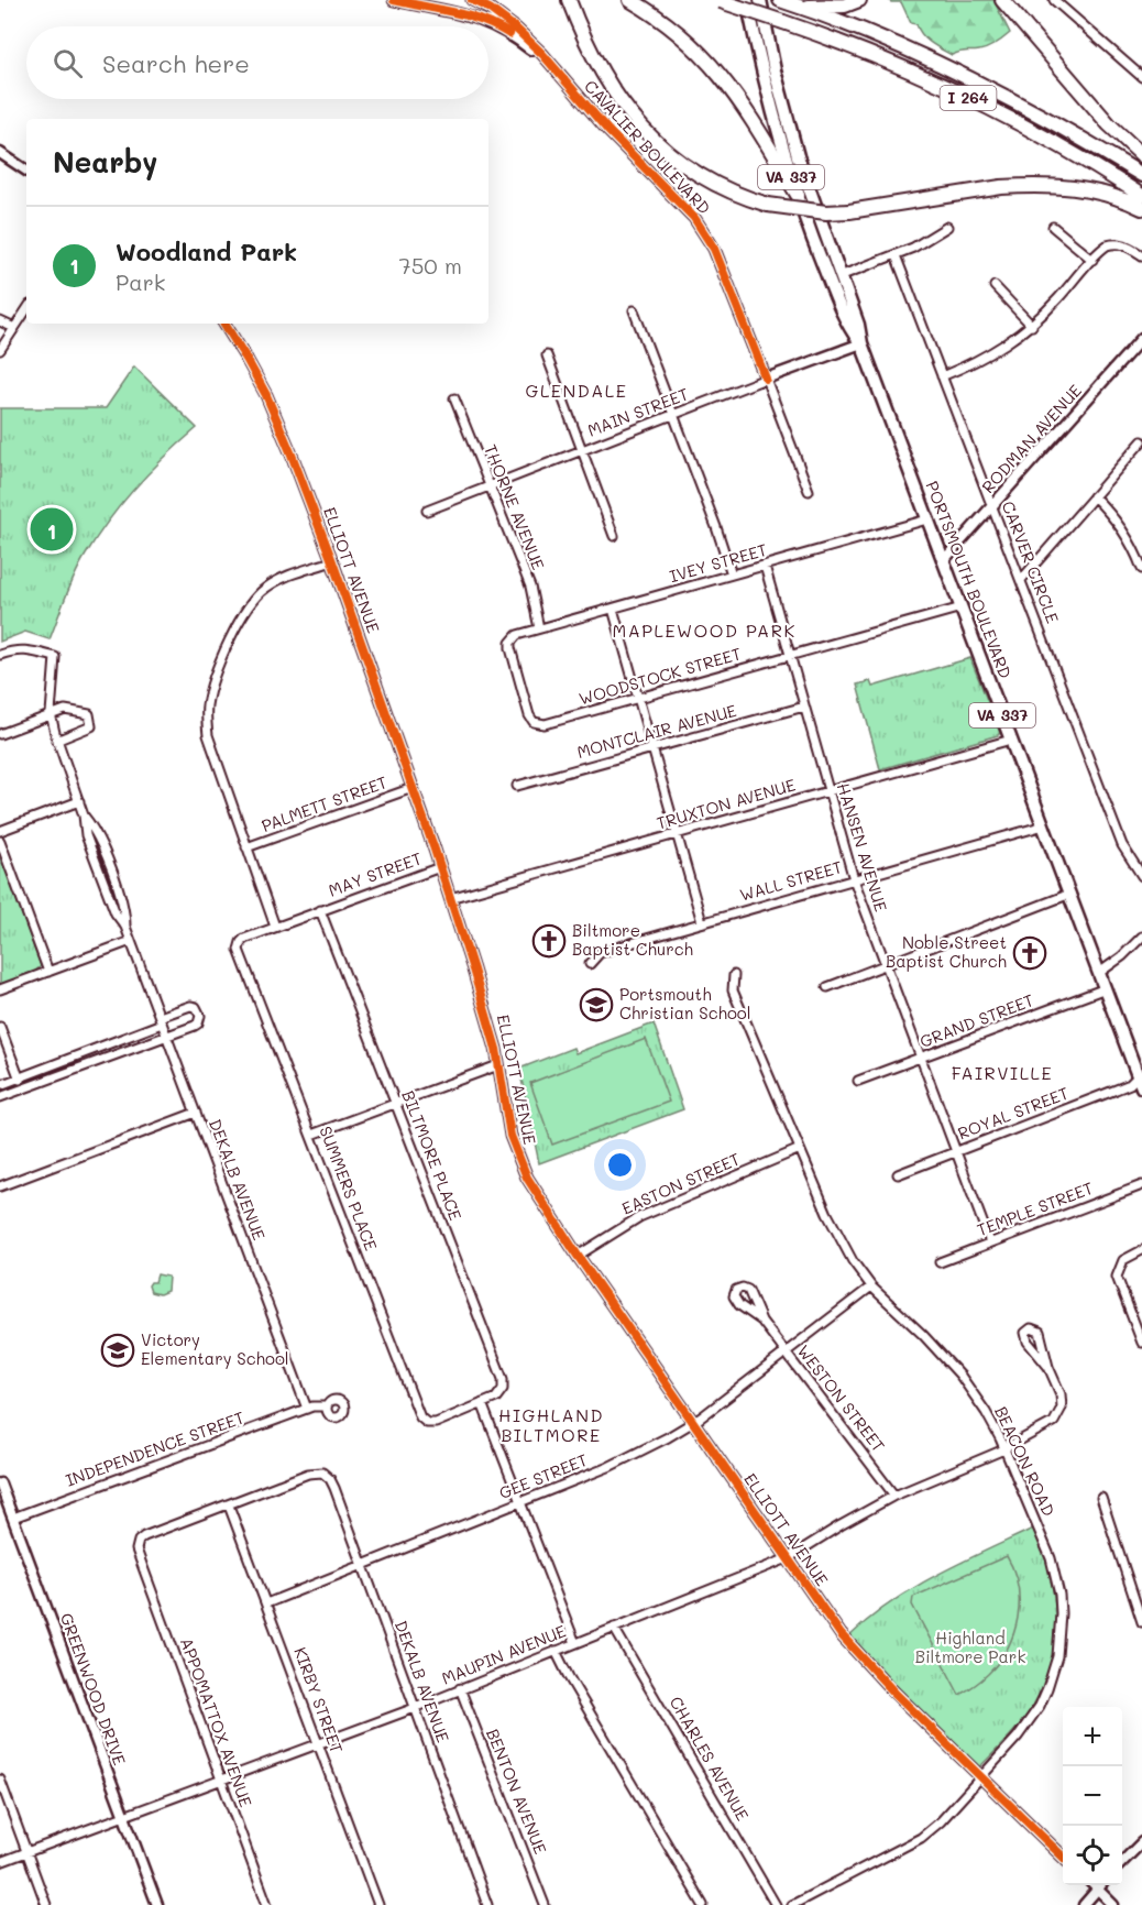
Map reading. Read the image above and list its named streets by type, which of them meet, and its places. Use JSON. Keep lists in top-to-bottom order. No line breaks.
{"streets":{"highway":["I 264"],"main road":["VA 337","PORTSMOUTH BOULEVARD"],"street":["CAVALIER BOULEVARD","MAIN STREET","RODMAN AVENUE","THORNE AVENUE","CARVER CIRCLE","IVEY STREET","ELLIOTT AVENUE","WOODSTOCK STREET","MONTCLAIR AVENUE","PALMETT STREET","TRUXTON AVENUE","HANSEN AVENUE","MAY STREET","WALL STREET","GRAND STREET","ROYAL STREET","BILTMORE PLACE","DEKALB AVENUE","EASTON STREET","SUMMERS PLACE","TEMPLE STREET","WESTON STREET","INDEPENDENCE STREET","BEACON ROAD","GEE STREET","MAUPIN AVENUE","GREENWOOD DRIVE","KIRBY STREET","APPOMATTOX AVENUE","CHARLES AVENUE","BENTON AVENUE"]},"crossings":[["CAVALIER BOULEVARD","MAIN STREET"],["MAIN STREET","THORNE AVENUE"],["MAIN STREET","PORTSMOUTH BOULEVARD"],["RODMAN AVENUE","CARVER CIRCLE"],["RODMAN AVENUE","PORTSMOUTH BOULEVARD"],["THORNE AVENUE","IVEY STREET"],["IVEY STREET","PORTSMOUTH BOULEVARD"],["IVEY STREET","WOODSTOCK STREET"],["IVEY STREET","HANSEN AVENUE"],["ELLIOTT AVENUE","PALMETT STREET"],["ELLIOTT AVENUE","TRUXTON AVENUE"],["ELLIOTT AVENUE","MAY STREET"],["ELLIOTT AVENUE","EASTON STREET"],["ELLIOTT AVENUE","BEACON ROAD"],["ELLIOTT AVENUE","GEE STREET"],["ELLIOTT AVENUE","MAUPIN AVENUE"],["PORTSMOUTH BOULEVARD","WOODSTOCK STREET"],["PORTSMOUTH BOULEVARD","TRUXTON AVENUE"],["PORTSMOUTH BOULEVARD","WALL STREET"],["PORTSMOUTH BOULEVARD","GRAND STREET"],["PORTSMOUTH BOULEVARD","ROYAL STREET"],["WOODSTOCK STREET","HANSEN AVENUE"],["MONTCLAIR AVENUE","HANSEN AVENUE"],["TRUXTON AVENUE","HANSEN AVENUE"],["HANSEN AVENUE","WALL STREET"],["HANSEN AVENUE","GRAND STREET"],["HANSEN AVENUE","ROYAL STREET"],["HANSEN AVENUE","TEMPLE STREET"],["MAY STREET","BILTMORE PLACE"],["MAY STREET","SUMMERS PLACE"],["BILTMORE PLACE","SUMMERS PLACE"],["DEKALB AVENUE","INDEPENDENCE STREET"],["DEKALB AVENUE","GEE STREET"],["DEKALB AVENUE","MAUPIN AVENUE"],["DEKALB AVENUE","KIRBY STREET"],["DEKALB AVENUE","APPOMATTOX AVENUE"],["EASTON STREET","BEACON ROAD"],["WESTON STREET","GEE STREET"],["WESTON STREET","MAUPIN AVENUE"],["INDEPENDENCE STREET","GREENWOOD DRIVE"],["BEACON ROAD","GEE STREET"],["BEACON ROAD","MAUPIN AVENUE"],["GEE STREET","KIRBY STREET"],["MAUPIN AVENUE","GREENWOOD DRIVE"],["MAUPIN AVENUE","KIRBY STREET"],["MAUPIN AVENUE","APPOMATTOX AVENUE"],["MAUPIN AVENUE","CHARLES AVENUE"],["MAUPIN AVENUE","BENTON AVENUE"],["KIRBY STREET","APPOMATTOX AVENUE"]],"districts":["GLENDALE","MAPLEWOOD PARK","FAIRVILLE","HIGHLAND BILTMORE"],"parks":["Highland Biltmore Park"],"places":{"church":["Biltmore Baptist Church","Noble Street Baptist Church"],"school or university":["Portsmouth Christian School","Victory Elementary School"]},"page":{"search":"Search here","heading":"Nearby","list":[{"mark":"1","name":"Woodland Park","note":"Park","value":"750 m"}],"pins":"1","map_buttons":["+","−"]}}
